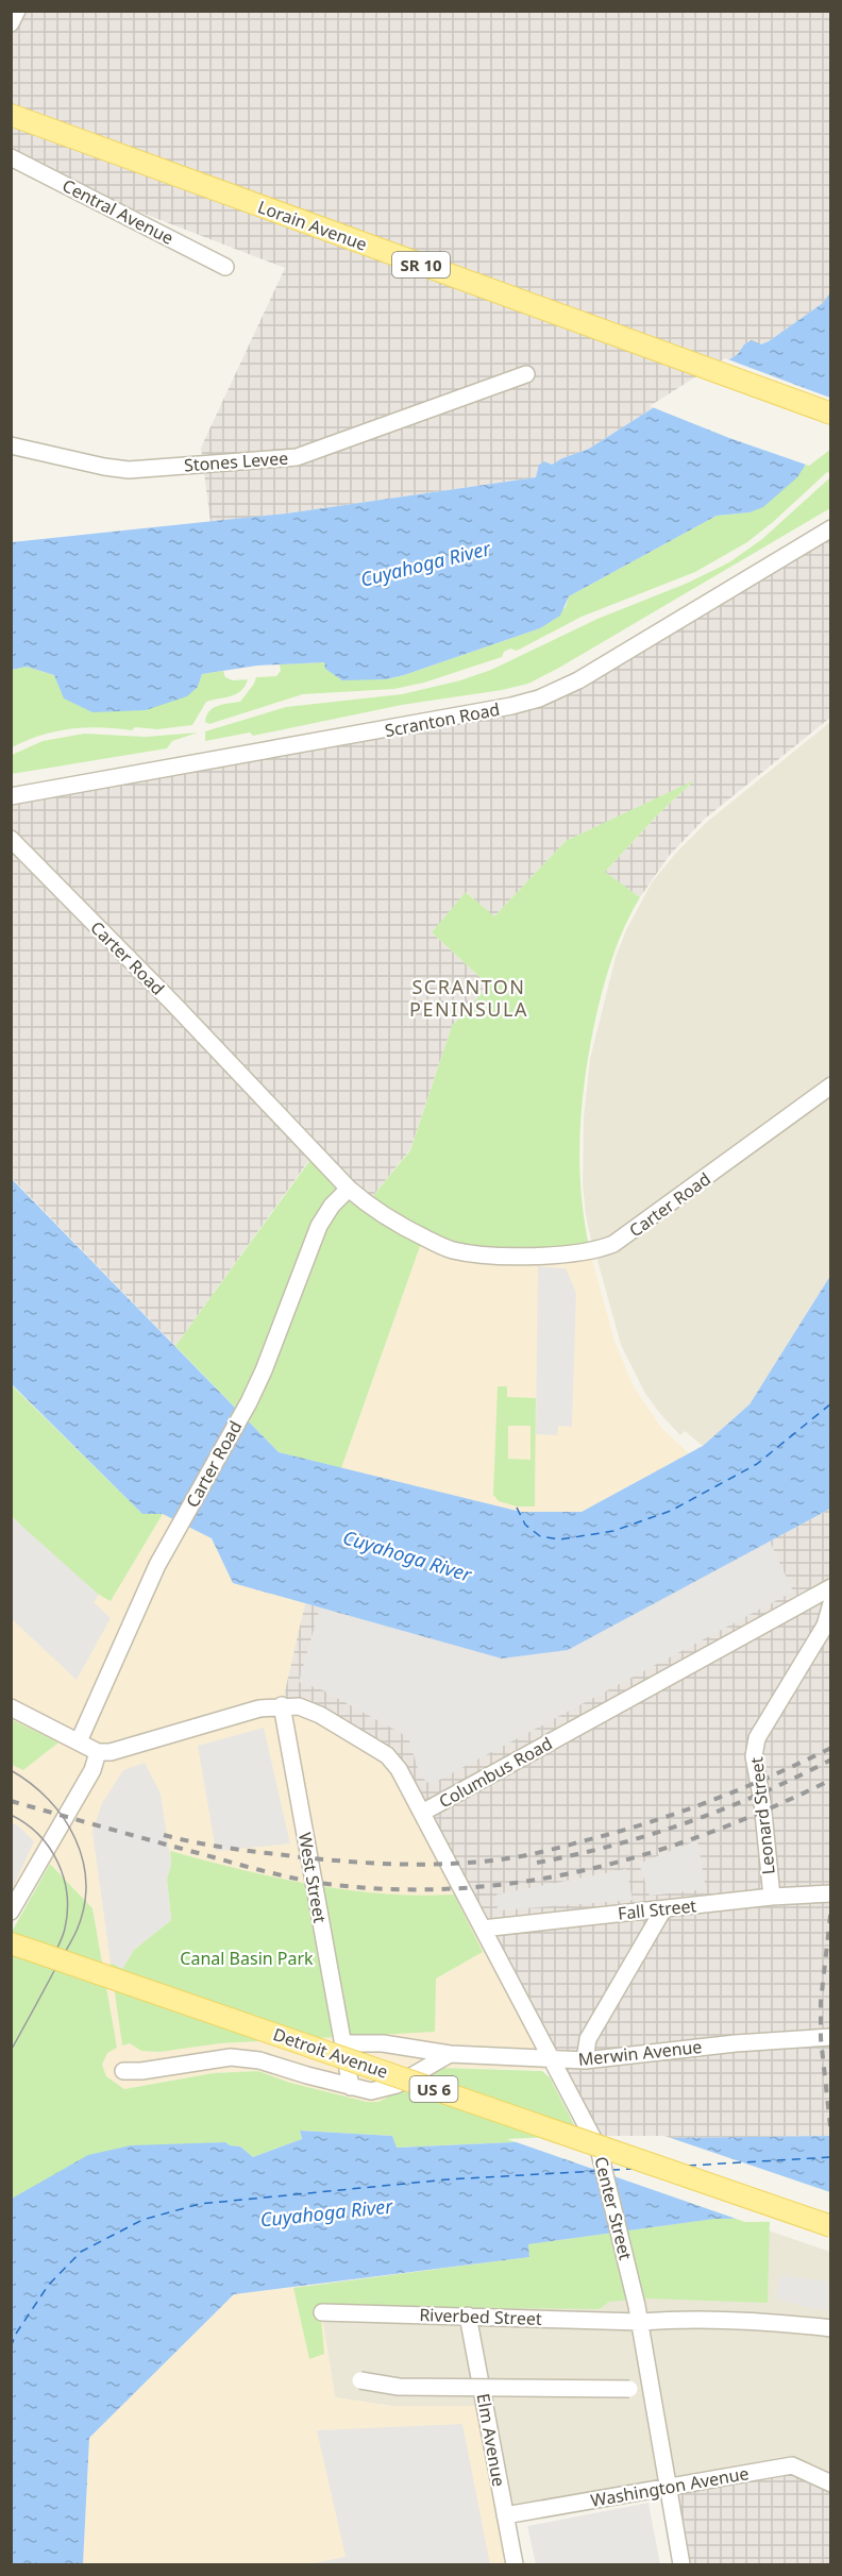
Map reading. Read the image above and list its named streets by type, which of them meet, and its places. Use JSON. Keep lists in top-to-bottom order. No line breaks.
{"streets":{"main road":["Lorain Avenue","SR 10","Detroit Avenue","US 6"],"street":["Central Avenue","Stones Levee","Scranton Road","Carter Road","Columbus Road","Leonard Street","West Street","Fall Street","Merwin Avenue","Center Street","Riverbed Street","Elm Avenue","Washington Avenue"]},"crossings":[["Columbus Road","West Street"],["Columbus Road","Center Street"],["Leonard Street","Fall Street"],["West Street","Merwin Avenue"],["Fall Street","Center Street"],["Merwin Avenue","Center Street"],["Center Street","Riverbed Street"],["Center Street","Washington Avenue"],["Riverbed Street","Elm Avenue"],["Elm Avenue","Washington Avenue"]],"districts":["SCRANTON PENINSULA"],"water":["Cuyahoga River"],"parks":["Canal Basin Park"]}
